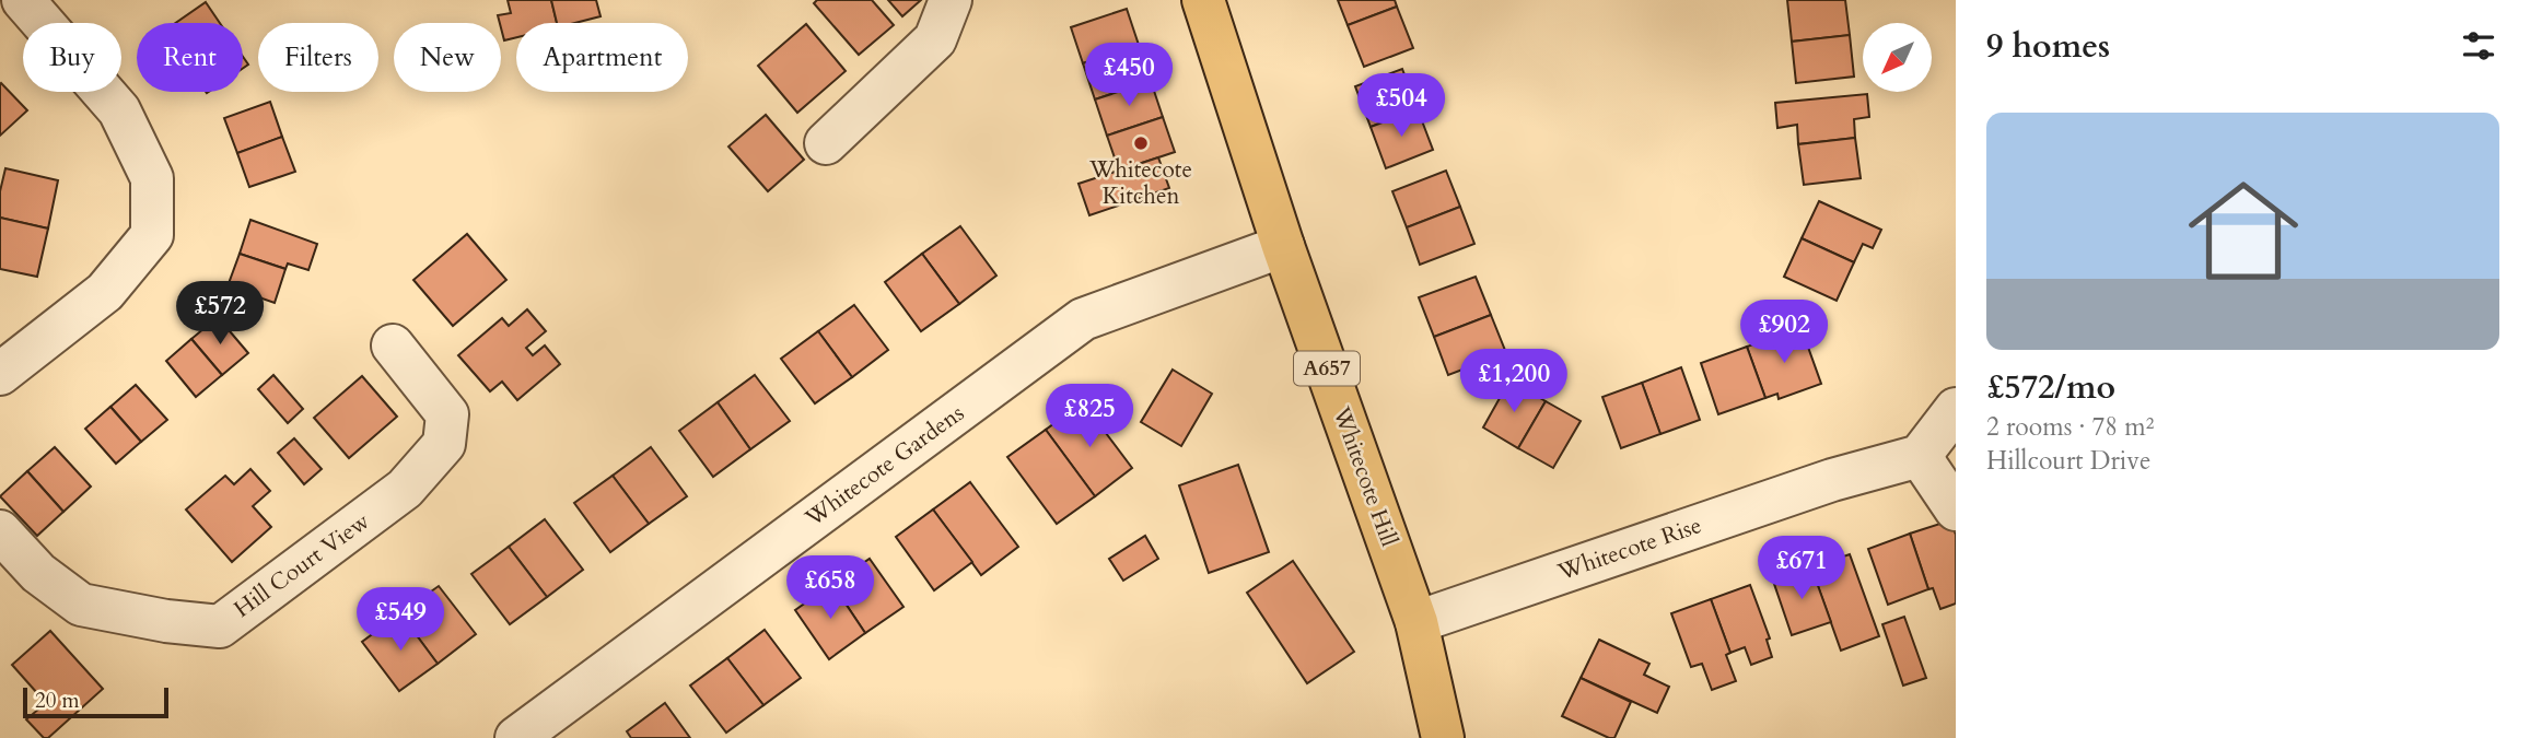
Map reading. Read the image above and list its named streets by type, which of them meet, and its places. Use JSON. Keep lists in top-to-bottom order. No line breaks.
{"streets":{"main road":["A657","Whitecote Hill"],"street":["Whitecote Gardens","Whitecote Rise","Hill Court View"]},"crossings":[["Whitecote Gardens","Whitecote Hill"],["Whitecote Hill","Whitecote Rise"]],"places":["Whitecote Kitchen"],"scale_bar":"20 m","north":"bottom left","page":{"heading":"9 homes","chip":["Buy","Rent","Filters","New","Apartment"],"price":["£450","£504","£572","£902","£1,200","£825","£671","£658","£549"],"list":[{"name":"£572/mo","note":"2 rooms · 78 m² · Hillcourt Drive"}],"scale":"20 m"}}
